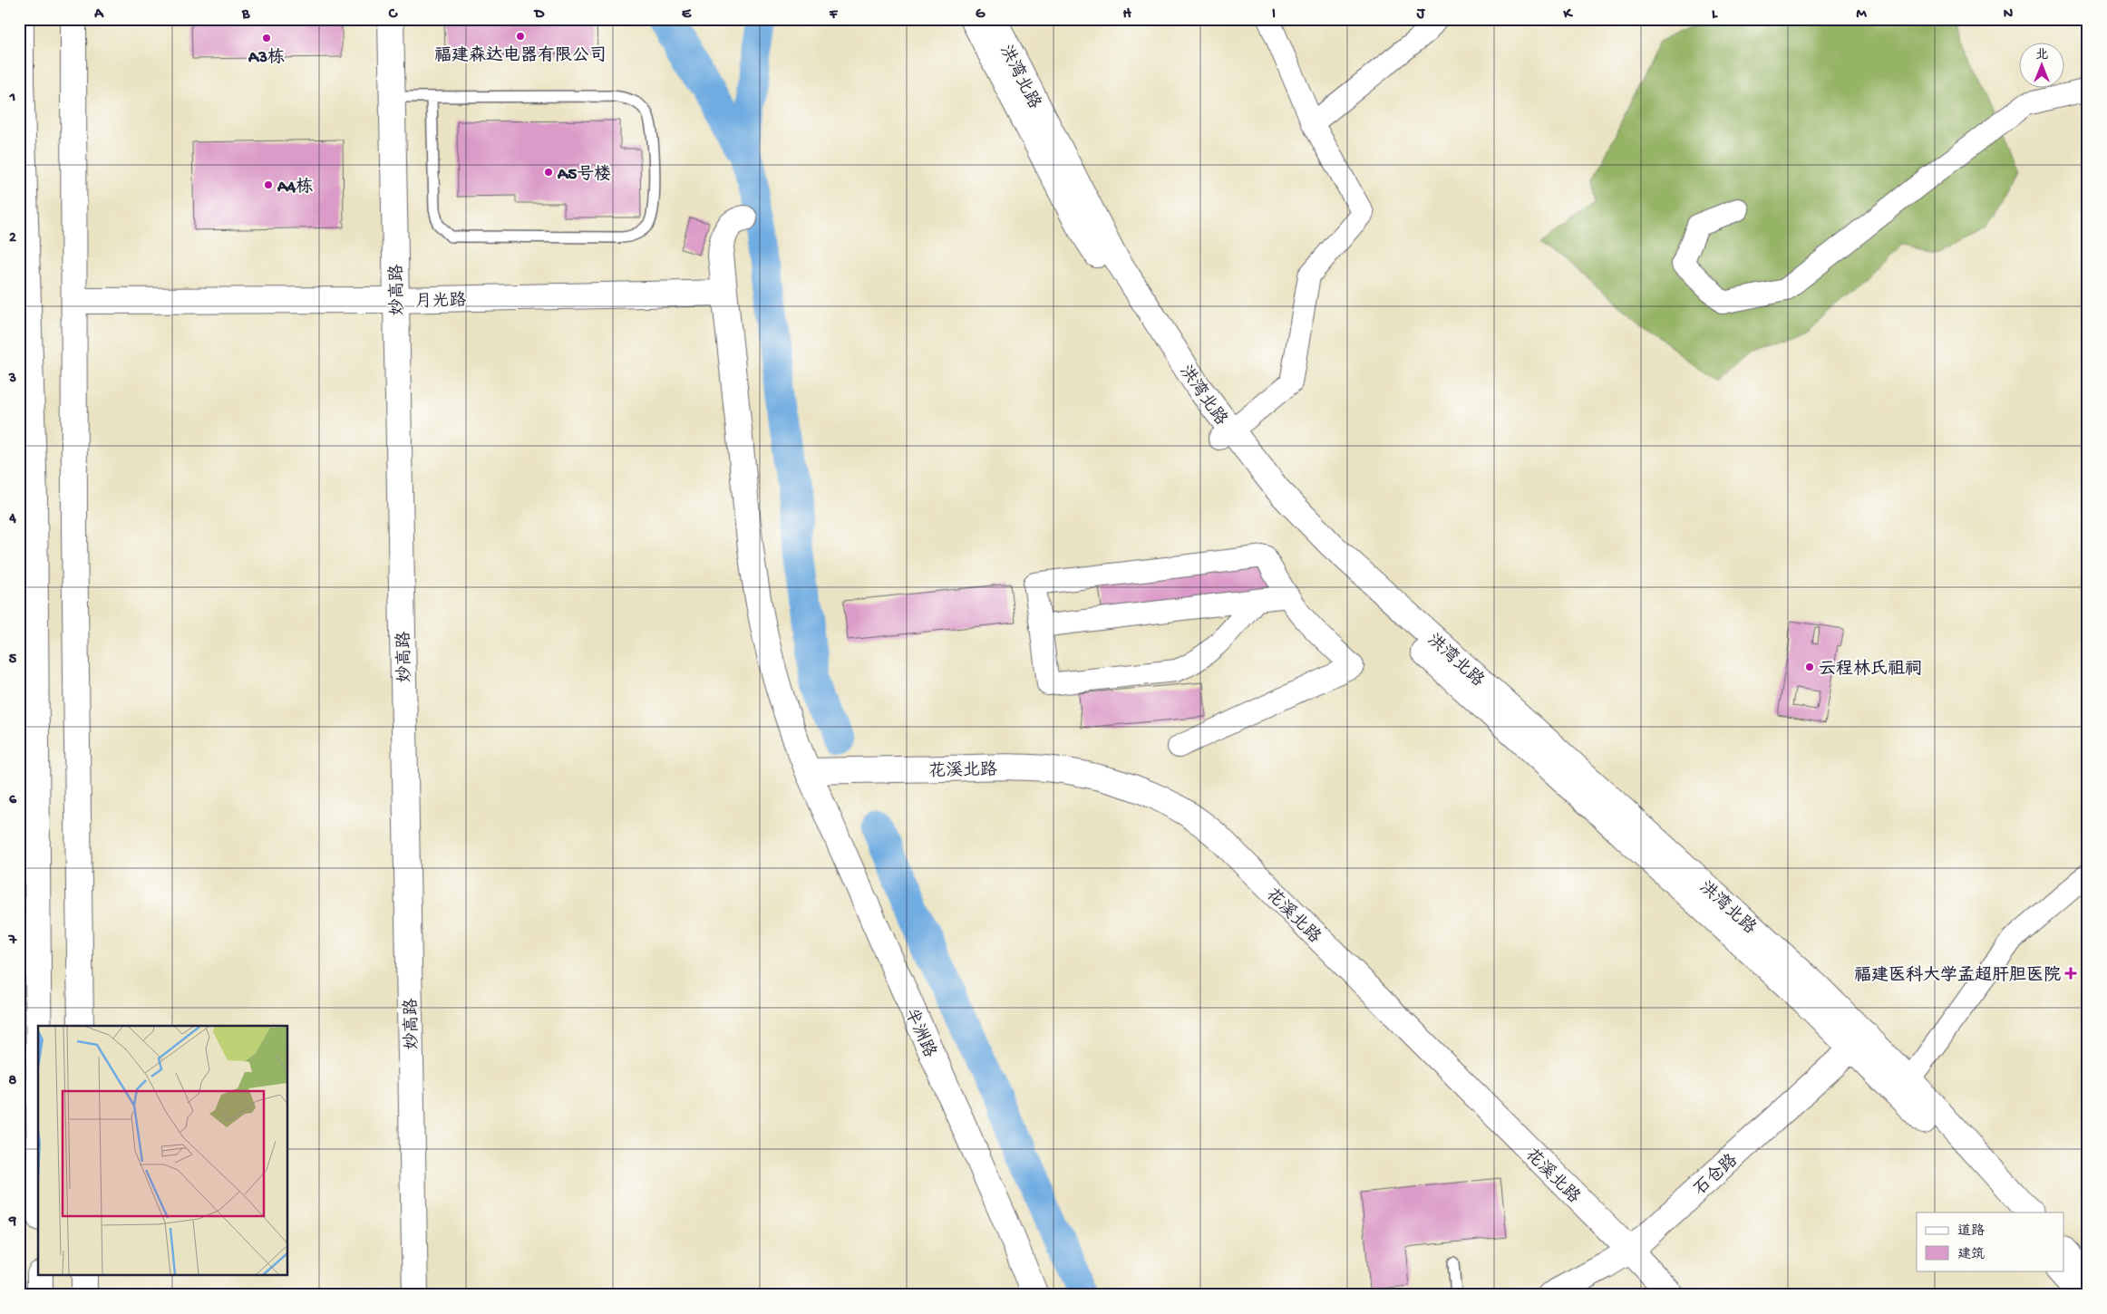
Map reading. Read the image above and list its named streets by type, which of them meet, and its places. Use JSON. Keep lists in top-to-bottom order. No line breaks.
{"streets":{"main road":["洪湾北路","妙高路","月光路","花溪北路","半洲路","石仓路"]},"crossings":[["洪湾北路","石仓路"],["妙高路","月光路"],["月光路","半洲路"],["花溪北路","半洲路"],["花溪北路","石仓路"]],"places":{"other":["福建森达电器有限公司","A3栋","A5号楼","A4栋","云程林氏祖祠"],"health":["福建医科大学孟超肝胆医院"]},"legend":["道路","建筑"],"north":"top","grid":{"columns":["A","B","C","D","E","F","G","H","I","J","K","L","M","N"],"rows":["1","2","3","4","5","6","7","8","9"]}}
